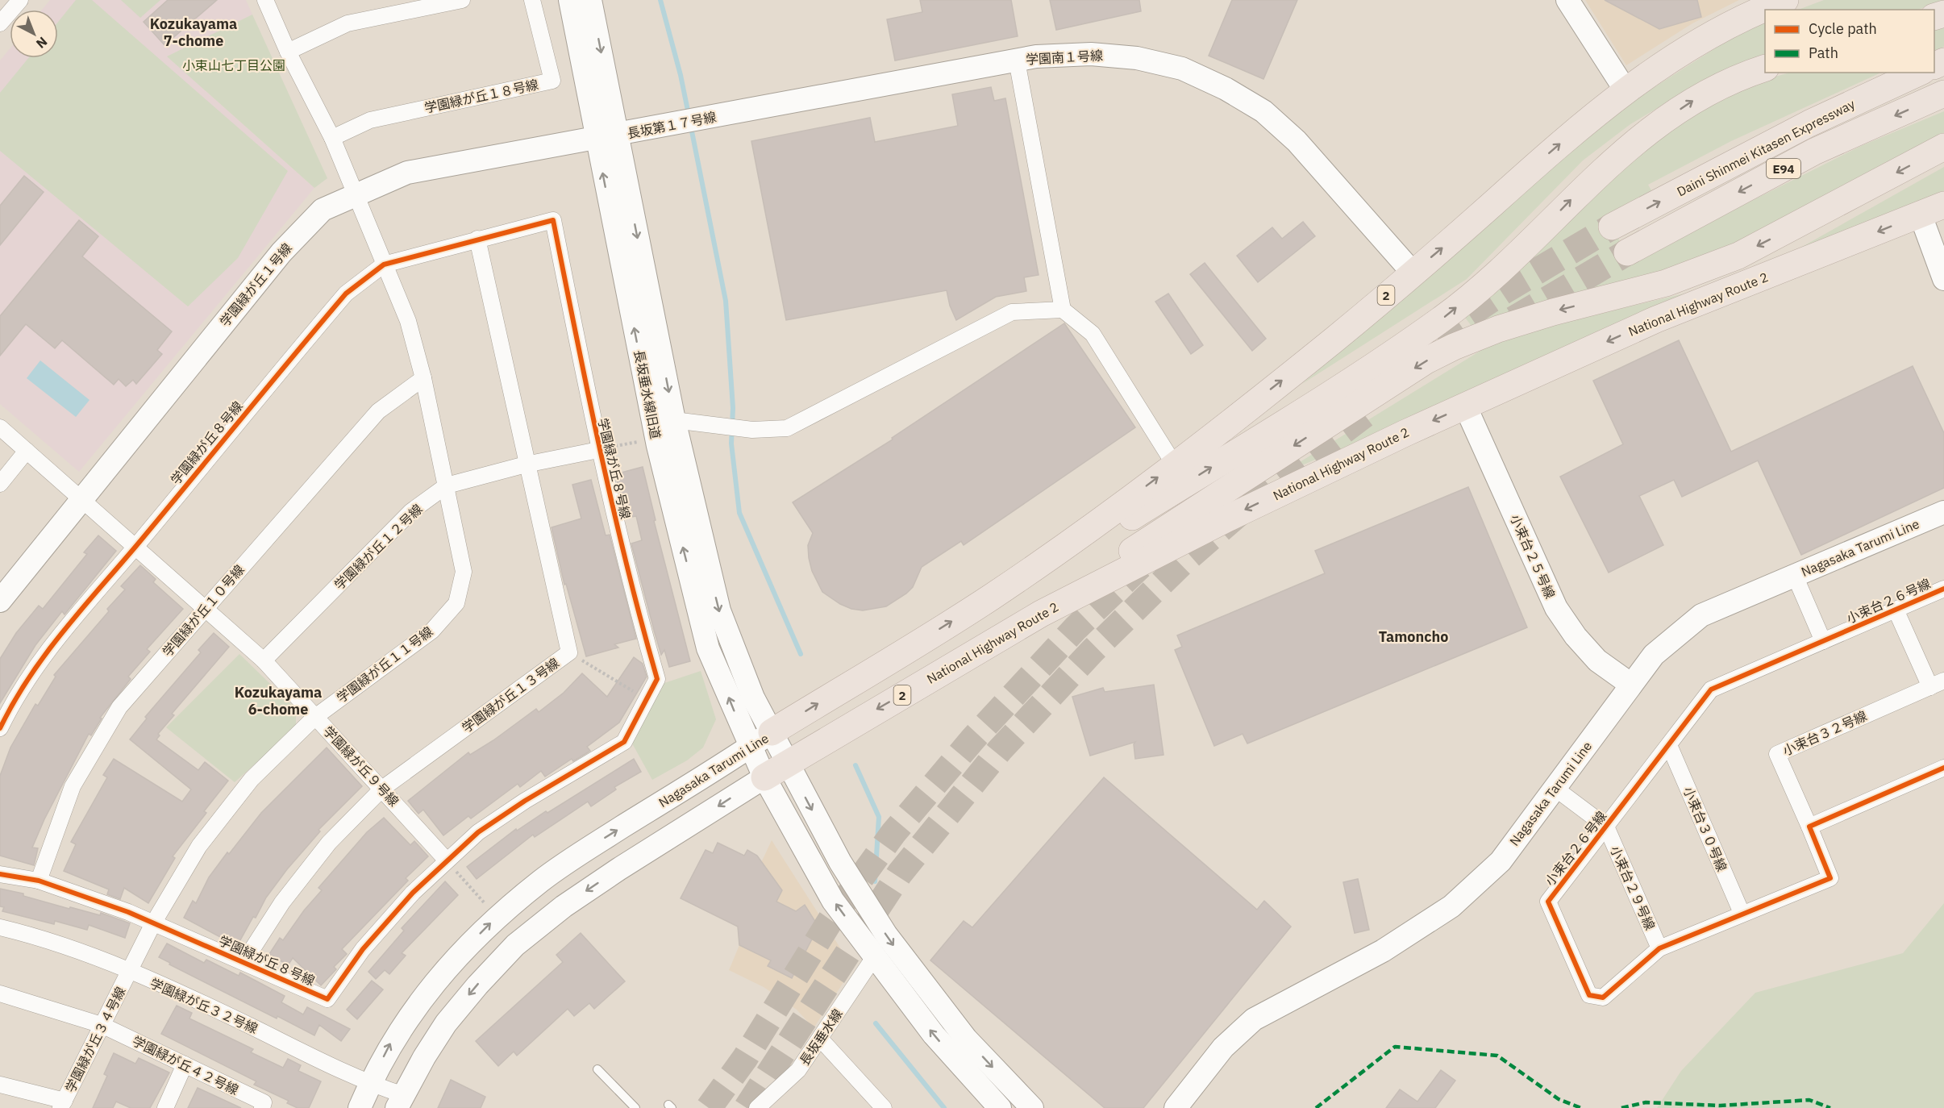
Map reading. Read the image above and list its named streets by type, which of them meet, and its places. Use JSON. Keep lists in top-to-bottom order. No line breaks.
{"streets":{"highway":["Daini Shinmei Kitasen Expressway","E94","2","National Highway Route 2"],"street":["学園南１号線","学園緑が丘１８号線","長坂第１７号線","学園緑が丘１号線","長坂垂水線旧道","学園緑が丘８号線","学園緑が丘１２号線","Nagasaka Tarumi Line","小束台２５号線","小束台２６号線","学園緑が丘１０号線","学園緑が丘１１号線","学園緑が丘１３号線","小束台３２号線","学園緑が丘９号線","小束台３０号線","小束台２９号線","学園緑が丘３２号線","長坂垂水線","学園緑が丘３４号線","学園緑が丘４２号線"]},"crossings":[["学園南１号線","長坂第１７号線"],["学園南１号線","2"],["学園緑が丘１８号線","学園緑が丘１１号線"],["長坂第１７号線","学園緑が丘１号線"],["長坂第１７号線","長坂垂水線旧道"],["学園緑が丘１号線","長坂垂水線旧道"],["学園緑が丘１号線","学園緑が丘１１号線"],["学園緑が丘１号線","学園緑が丘９号線"],["2","長坂垂水線旧道"],["2","Nagasaka Tarumi Line"],["National Highway Route 2","長坂垂水線旧道"],["National Highway Route 2","Nagasaka Tarumi Line"],["National Highway Route 2","小束台２５号線"],["長坂垂水線旧道","Nagasaka Tarumi Line"],["学園緑が丘８号線","学園緑が丘１２号線"],["学園緑が丘８号線","学園緑が丘１０号線"],["学園緑が丘８号線","学園緑が丘１１号線"],["学園緑が丘８号線","学園緑が丘１３号線"],["学園緑が丘８号線","学園緑が丘９号線"],["学園緑が丘１２号線","学園緑が丘１１号線"],["学園緑が丘１２号線","学園緑が丘１３号線"],["学園緑が丘１２号線","学園緑が丘９号線"],["Nagasaka Tarumi Line","小束台２５号線"],["Nagasaka Tarumi Line","学園緑が丘３２号線"],["小束台２６号線","小束台３２号線"],["小束台２６号線","小束台３０号線"],["小束台２６号線","小束台２９号線"],["学園緑が丘１０号線","学園緑が丘１１号線"],["学園緑が丘１０号線","学園緑が丘９号線"],["学園緑が丘１１号線","学園緑が丘９号線"],["学園緑が丘１１号線","学園緑が丘３２号線"],["学園緑が丘１１号線","学園緑が丘３４号線"],["学園緑が丘１３号線","学園緑が丘９号線"],["学園緑が丘３２号線","学園緑が丘３４号線"],["学園緑が丘３４号線","学園緑が丘４２号線"]],"districts":["Kozukayama 7-chome","Tamoncho","Kozukayama 6-chome"],"parks":["小束山七丁目公園"],"legend":["Cycle path","Path"],"north":"bottom right"}
